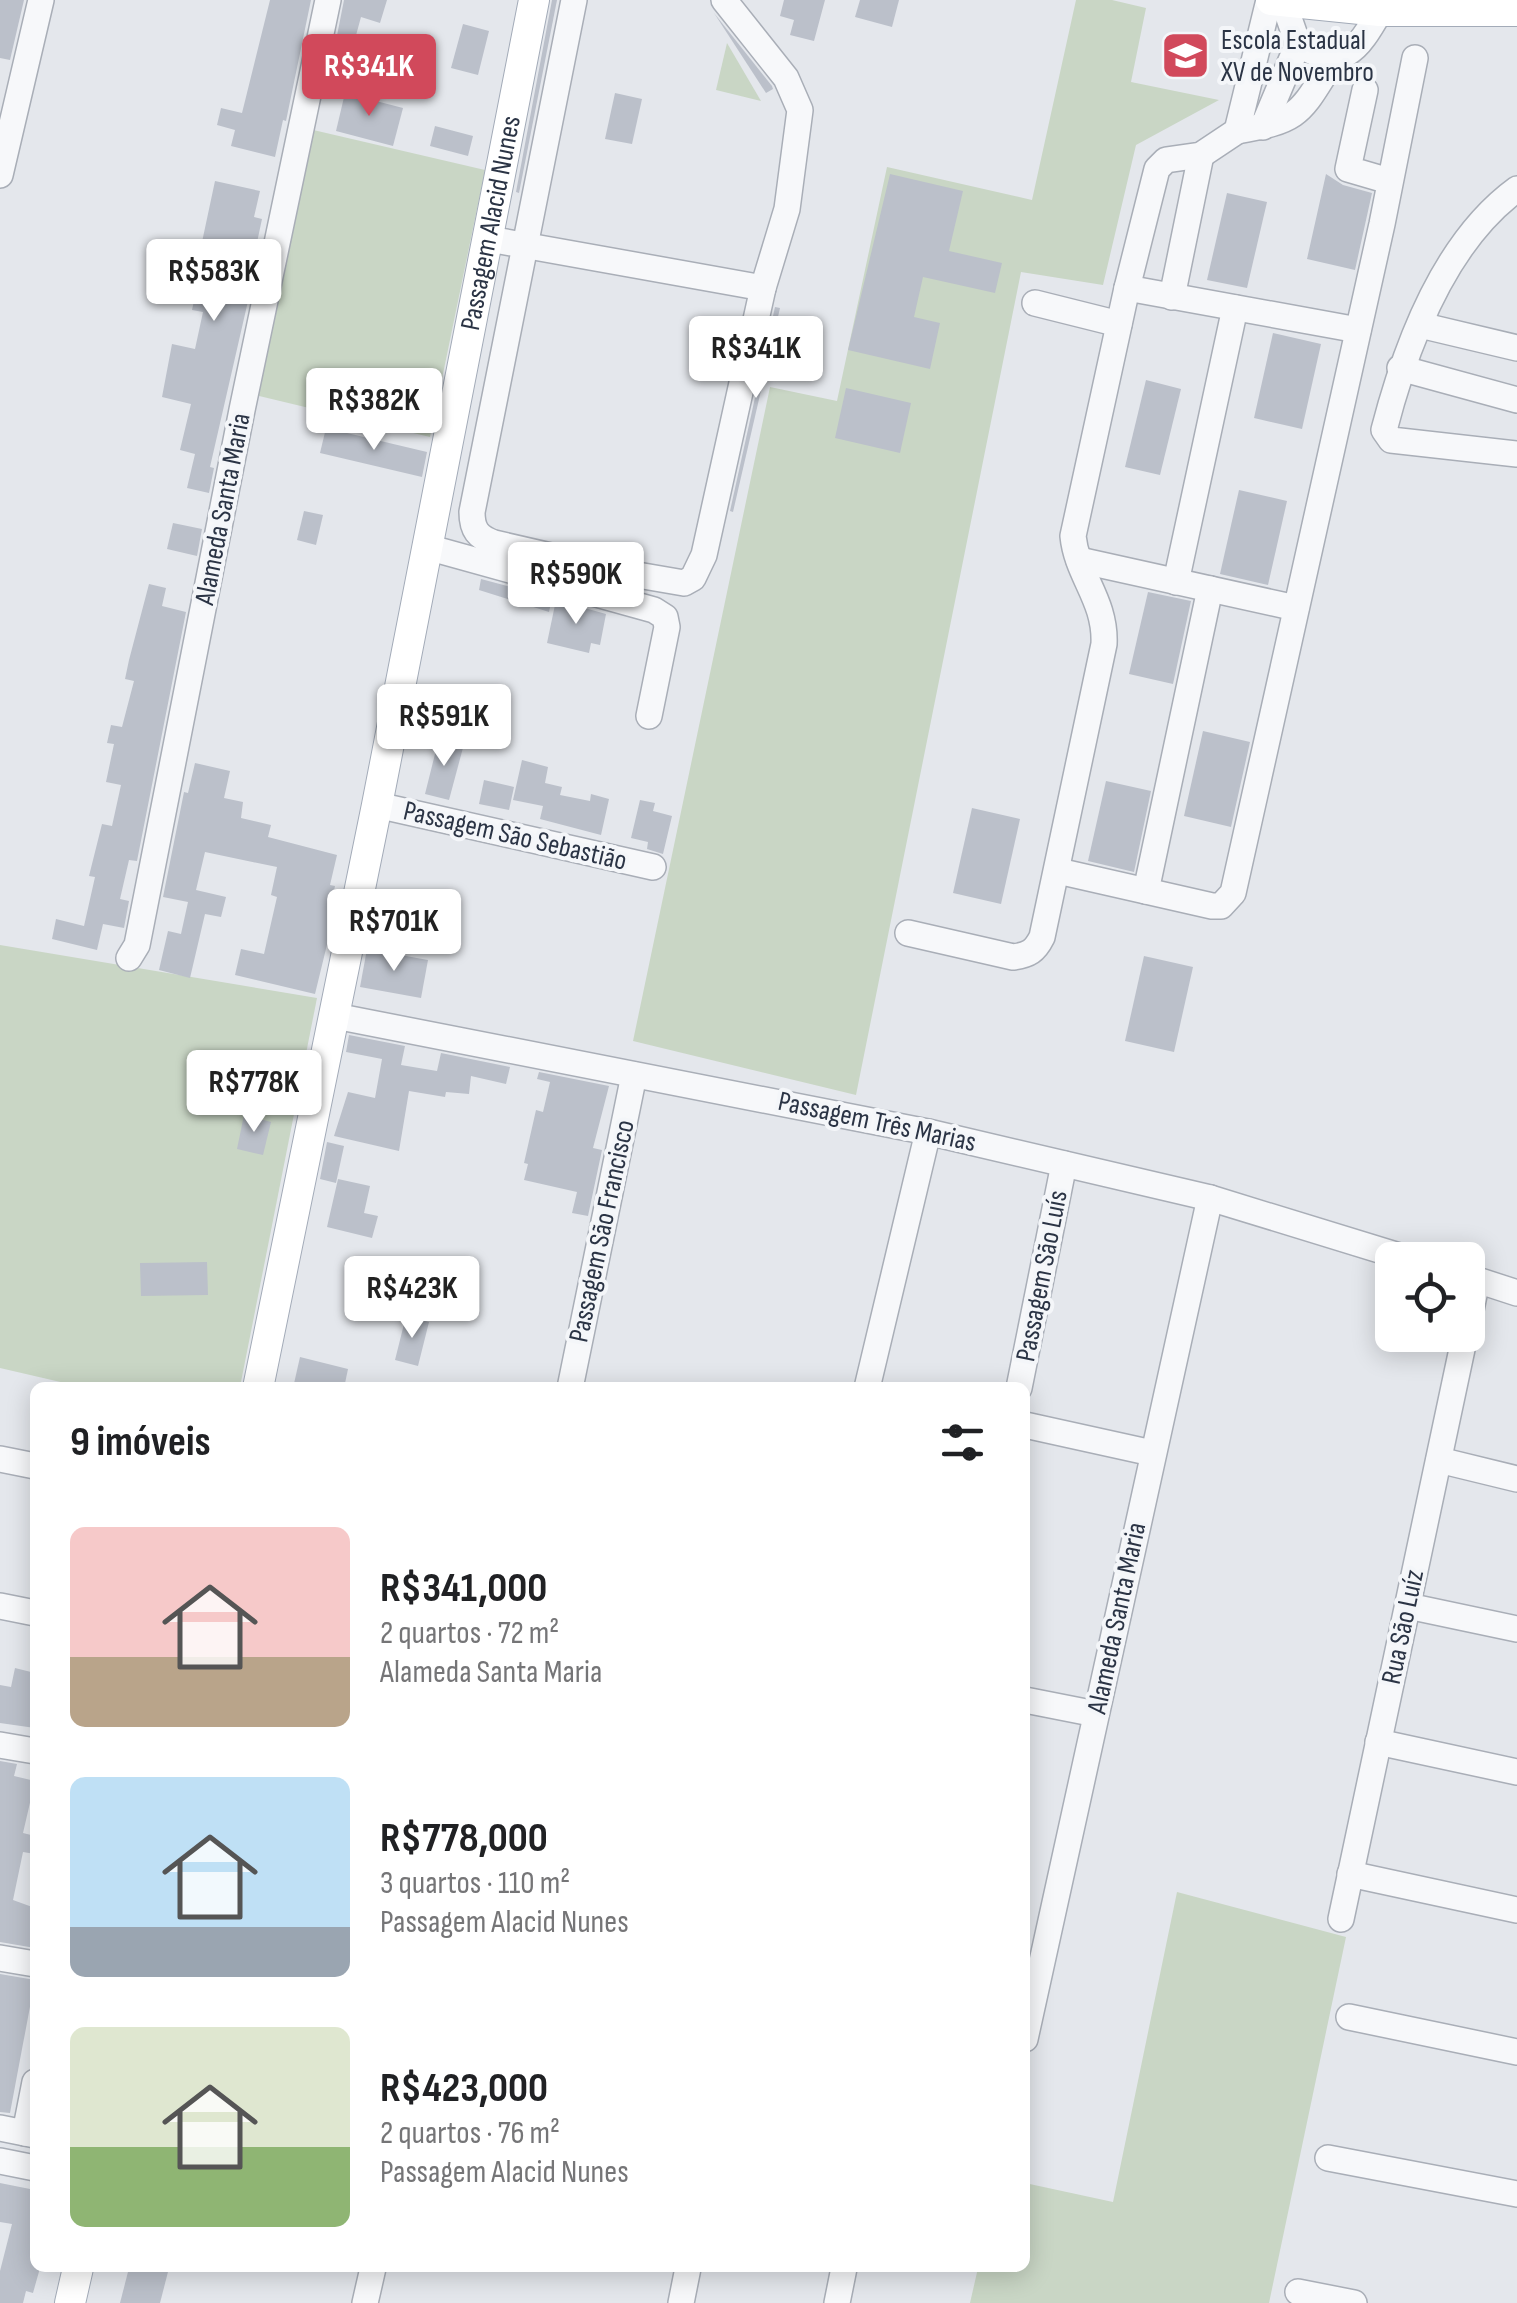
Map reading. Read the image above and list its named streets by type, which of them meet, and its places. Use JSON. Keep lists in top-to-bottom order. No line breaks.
{"streets":{"main road":["Passagem Alacid Nunes"],"street":["Alameda Santa Maria","Passagem São Sebastião","Passagem Três Marias","Passagem São Francisco","Passagem São Luís","Rua São Luíz"]},"crossings":[["Passagem Alacid Nunes","Passagem São Sebastião"],["Passagem Alacid Nunes","Passagem Três Marias"],["Alameda Santa Maria","Passagem Três Marias"],["Passagem Três Marias","Passagem São Francisco"],["Passagem Três Marias","Passagem São Luís"]],"places":{"school or university":["Escola Estadual XV de Novembro"]},"page":{"price":["R$341K","R$583K","R$341K","R$382K","R$590K","R$591K","R$701K","R$778K","R$423K"],"heading":"9 imóveis","list":[{"name":"R$341,000","note":"2 quartos · 72 m² · Alameda Santa Maria"},{"name":"R$778,000","note":"3 quartos · 110 m² · Passagem Alacid Nunes"},{"name":"R$423,000","note":"2 quartos · 76 m² · Passagem Alacid Nunes"}]}}
